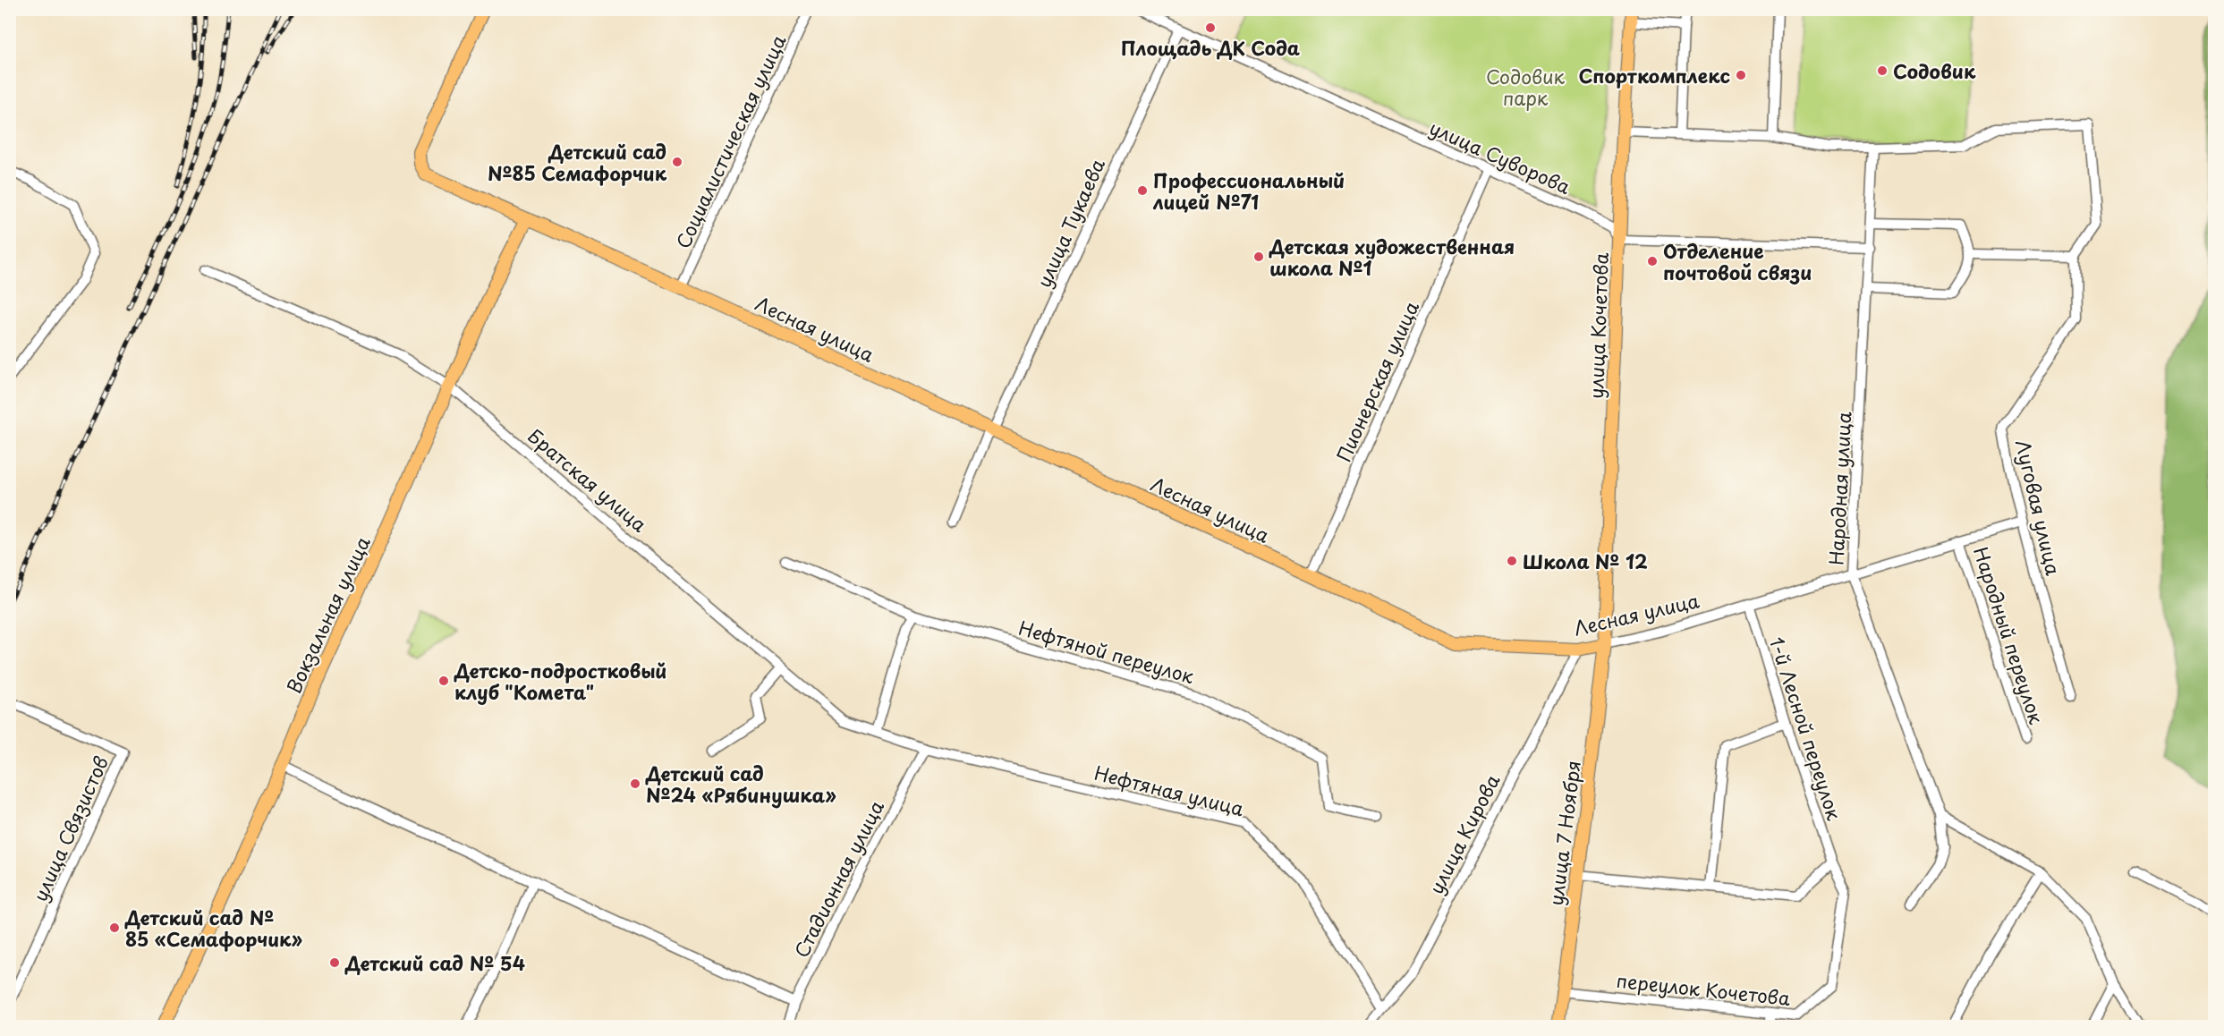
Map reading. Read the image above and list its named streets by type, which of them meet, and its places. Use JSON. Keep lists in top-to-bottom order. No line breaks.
{"streets":{"main road":["улица Кочетова","Лесная улица","Вокзальная улица","улица 7 Ноября"],"street":["Социалистическая улица","улица Суворова","улица Тукаева","Пионерская улица","Братская улица","Народная улица","Луговая улица","Народный переулок","Нефтяной переулок","1-й Лесной переулок","Нефтяная улица","улица Связистов","улица Кирова","Стадионная улица","переулок Кочетова"]},"crossings":[["Социалистическая улица","Лесная улица"],["улица Суворова","улица Тукаева"],["улица Суворова","улица Кочетова"],["улица Суворова","Пионерская улица"],["улица Тукаева","Лесная улица"],["улица Кочетова","Лесная улица"],["улица Кочетова","улица 7 Ноября"],["Лесная улица","Пионерская улица"],["Лесная улица","Народная улица"],["Лесная улица","Луговая улица"],["Лесная улица","Вокзальная улица"],["Лесная улица","Народный переулок"],["Лесная улица","1-й Лесной переулок"],["Лесная улица","улица 7 Ноября"],["Лесная улица","улица Кирова"],["Братская улица","Вокзальная улица"],["Братская улица","Нефтяная улица"],["Братская улица","Стадионная улица"],["1-й Лесной переулок","переулок Кочетова"],["Нефтяная улица","улица Кирова"],["Нефтяная улица","Стадионная улица"],["улица 7 Ноября","переулок Кочетова"]],"parks":["Содовик парк"],"places":["Площадь ДК Сода","Содовик","Спорткомплекс","Детский сад №85 Семафорчик","Профессиональный лицей №71","Детская художественная школа №1","Отделение почтовой связи","Школа № 12","Детско-подростковый клуб \"Комета\"","Детский сад №24 «Рябинушка»","Детский сад № 85 «Семафорчик»","Детский сад № 54"]}
